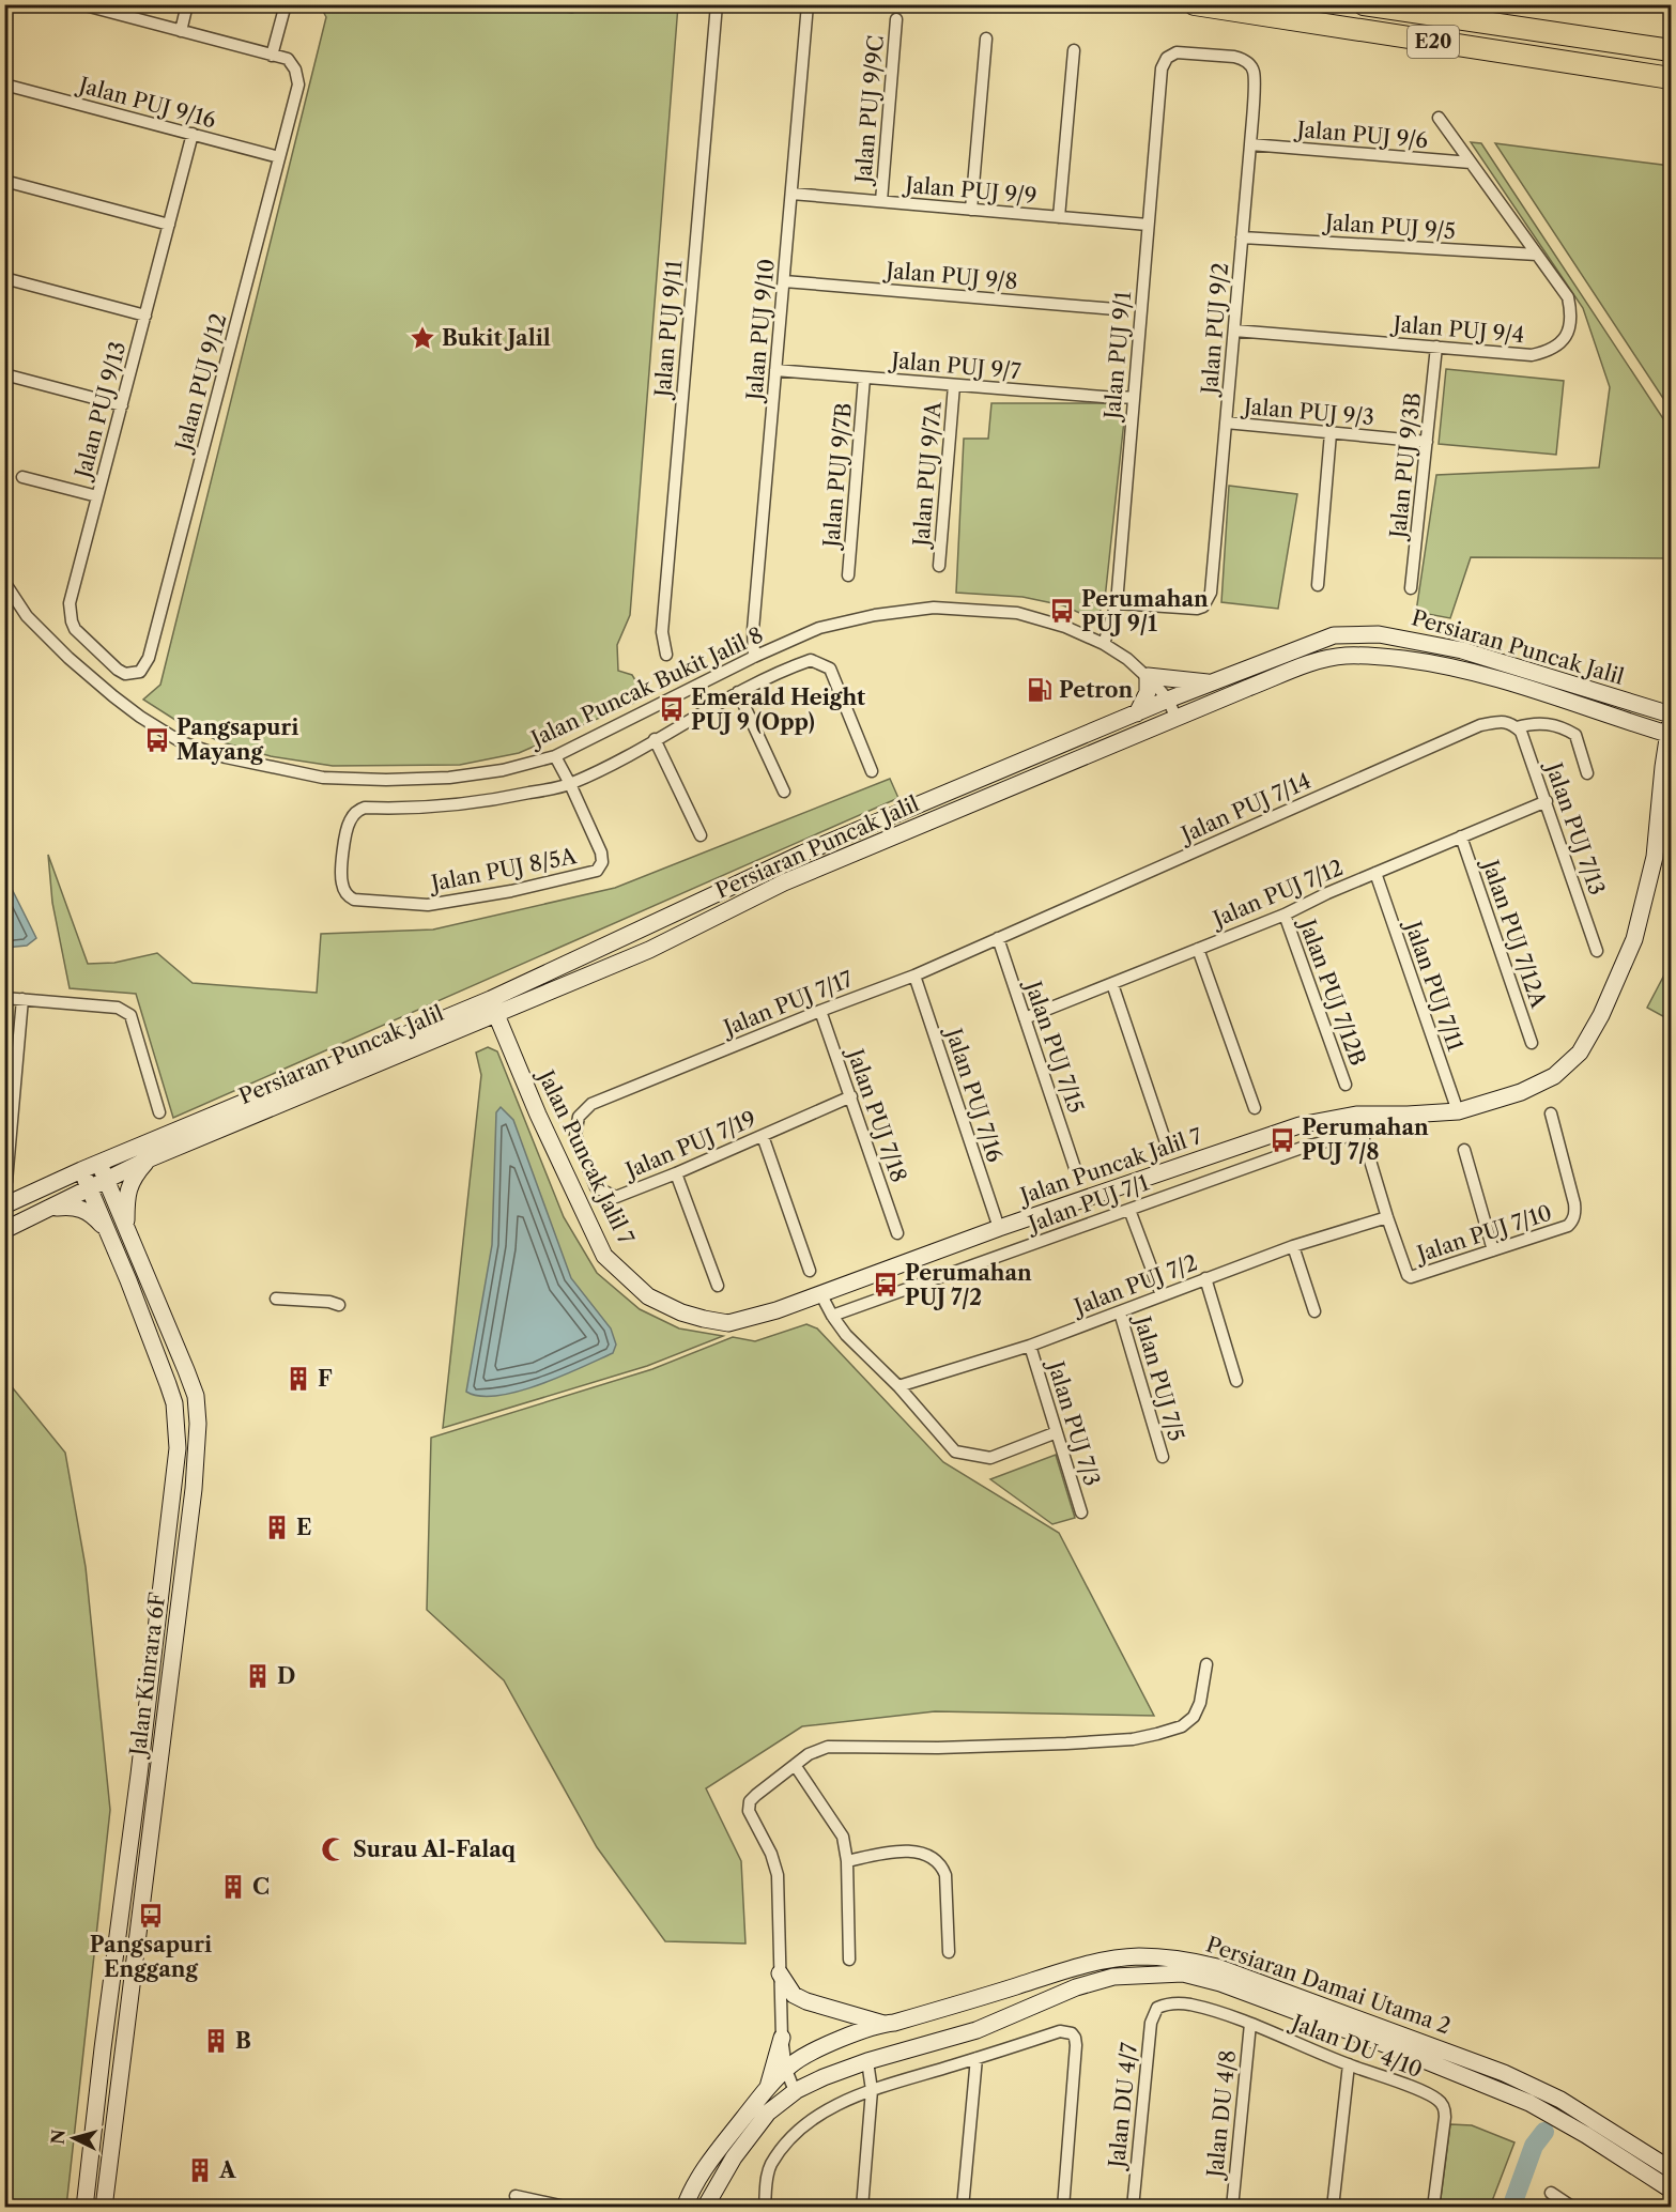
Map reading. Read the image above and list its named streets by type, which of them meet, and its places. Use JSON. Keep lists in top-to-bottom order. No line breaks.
{"streets":{"highway":["E20"],"main road":["Persiaran Puncak Jalil","Jalan Puncak Jalil 7","Jalan Kinrara 6F","Persiaran Damai Utama 2"],"street":["Jalan PUJ 9/16","Jalan PUJ 9/9C","Jalan PUJ 9/6","Jalan PUJ 9/9","Jalan PUJ 9/5","Jalan PUJ 9/8","Jalan PUJ 9/11","Jalan PUJ 9/2","Jalan PUJ 9/10","Jalan PUJ 9/4","Jalan PUJ 9/1","Jalan PUJ 9/7","Jalan PUJ 9/12","Jalan PUJ 9/13","Jalan PUJ 9/3","Jalan PUJ 9/3B","Jalan PUJ 9/7A","Jalan PUJ 9/7B","Jalan Puncak Bukit Jalil 8","Jalan PUJ 7/14","Jalan PUJ 7/13","Jalan PUJ 8/5A","Jalan PUJ 7/12","Jalan PUJ 7/12A","Jalan PUJ 7/11","Jalan PUJ 7/12B","Jalan PUJ 7/17","Jalan PUJ 7/15","Jalan PUJ 7/16","Jalan PUJ 7/18","Jalan PUJ 7/19","Jalan PUJ 7/1","Jalan PUJ 7/10","Jalan PUJ 7/2","Jalan PUJ 7/5","Jalan PUJ 7/3","Jalan DU 4/10","Jalan DU 4/7","Jalan DU 4/8"]},"crossings":[["Jalan PUJ 9/16","Jalan PUJ 9/12"],["Jalan PUJ 9/16","Jalan PUJ 9/13"],["Jalan PUJ 9/9C","Jalan PUJ 9/9"],["Jalan PUJ 9/6","Jalan PUJ 9/2"],["Jalan PUJ 9/6","Jalan PUJ 9/4"],["Jalan PUJ 9/9","Jalan PUJ 9/10"],["Jalan PUJ 9/9","Jalan PUJ 9/1"],["Jalan PUJ 9/5","Jalan PUJ 9/2"],["Jalan PUJ 9/5","Jalan PUJ 9/4"],["Jalan PUJ 9/8","Jalan PUJ 9/10"],["Jalan PUJ 9/2","Jalan PUJ 9/4"],["Jalan PUJ 9/2","Jalan PUJ 9/1"],["Jalan PUJ 9/2","Jalan PUJ 9/3"],["Jalan PUJ 9/10","Jalan PUJ 9/7"],["Jalan PUJ 9/10","Jalan Puncak Bukit Jalil 8"],["Jalan PUJ 9/4","Jalan PUJ 9/3B"],["Jalan PUJ 9/1","Jalan PUJ 9/7"],["Jalan PUJ 9/1","Jalan Puncak Bukit Jalil 8"],["Jalan PUJ 9/7","Jalan PUJ 9/7A"],["Jalan PUJ 9/7","Jalan PUJ 9/7B"],["Jalan PUJ 9/12","Jalan PUJ 9/13"],["Jalan PUJ 9/3","Jalan PUJ 9/3B"],["Persiaran Puncak Jalil","Jalan Puncak Bukit Jalil 8"],["Persiaran Puncak Jalil","Jalan Puncak Jalil 7"],["Persiaran Puncak Jalil","Jalan Kinrara 6F"],["Jalan PUJ 7/14","Jalan PUJ 7/13"],["Jalan PUJ 7/14","Jalan PUJ 7/17"],["Jalan PUJ 7/14","Jalan PUJ 7/15"],["Jalan PUJ 7/13","Jalan PUJ 7/12"],["Jalan PUJ 7/12","Jalan PUJ 7/12A"],["Jalan PUJ 7/12","Jalan PUJ 7/11"],["Jalan PUJ 7/12","Jalan PUJ 7/12B"],["Jalan PUJ 7/12","Jalan PUJ 7/15"],["Jalan PUJ 7/11","Jalan Puncak Jalil 7"],["Jalan PUJ 7/17","Jalan PUJ 7/15"],["Jalan PUJ 7/17","Jalan PUJ 7/16"],["Jalan PUJ 7/17","Jalan PUJ 7/18"],["Jalan PUJ 7/17","Jalan PUJ 7/19"],["Jalan PUJ 7/16","Jalan Puncak Jalil 7"],["Jalan PUJ 7/18","Jalan PUJ 7/19"],["Jalan PUJ 7/10","Jalan PUJ 7/2"],["Jalan PUJ 7/2","Jalan PUJ 7/5"],["Jalan PUJ 7/2","Jalan PUJ 7/3"],["Jalan DU 4/10","Jalan DU 4/7"],["Jalan DU 4/10","Jalan DU 4/8"]],"places":{"place":["Bukit Jalil"],"bus stop":["Perumahan PUJ 9/1","Emerald Height PUJ 9 (Opp)","Pangsapuri Mayang","Perumahan PUJ 7/8","Perumahan PUJ 7/2","Pangsapuri Enggang"],"fuel station":["Petron"],"building":["F","E","D","C","B","A"],"mosque":["Surau Al-Falaq"]},"north":"left"}
